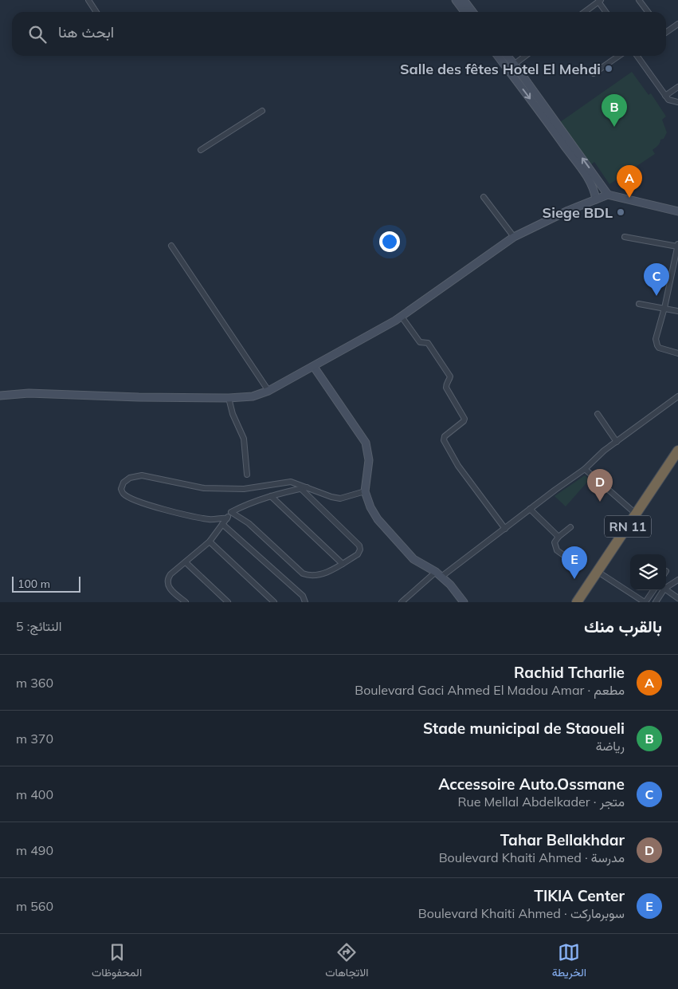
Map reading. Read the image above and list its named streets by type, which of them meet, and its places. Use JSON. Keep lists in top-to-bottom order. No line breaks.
{"streets":{"highway":["RN 11"]},"places":["Salle des fêtes Hotel El Mehdi","Siege BDL"],"scale_bar":"100 m","page":{"search":"ابحث هنا","pins":["B","A","C","D","E"],"scale":"100 m","heading":["بالقرب منك","النتائج: 5"],"list":[{"mark":"A","name":"Rachid Tcharlie","note":"مطعم · Boulevard Gaci Ahmed El Madou Amar","value":"360 m"},{"mark":"B","name":"Stade municipal de Staoueli","note":"رياضة","value":"370 m"},{"mark":"C","name":"Accessoire Auto.Ossmane","note":"متجر · Rue Mellal Abdelkader","value":"400 m"},{"mark":"D","name":"Tahar Bellakhdar","note":"مدرسة · Boulevard Khaiti Ahmed","value":"490 m"},{"mark":"E","name":"TIKIA Center","note":"سوبرماركت · Boulevard Khaiti Ahmed","value":"560 m"}],"nav":["الخريطة","الاتجاهات","المحفوظات"]}}
